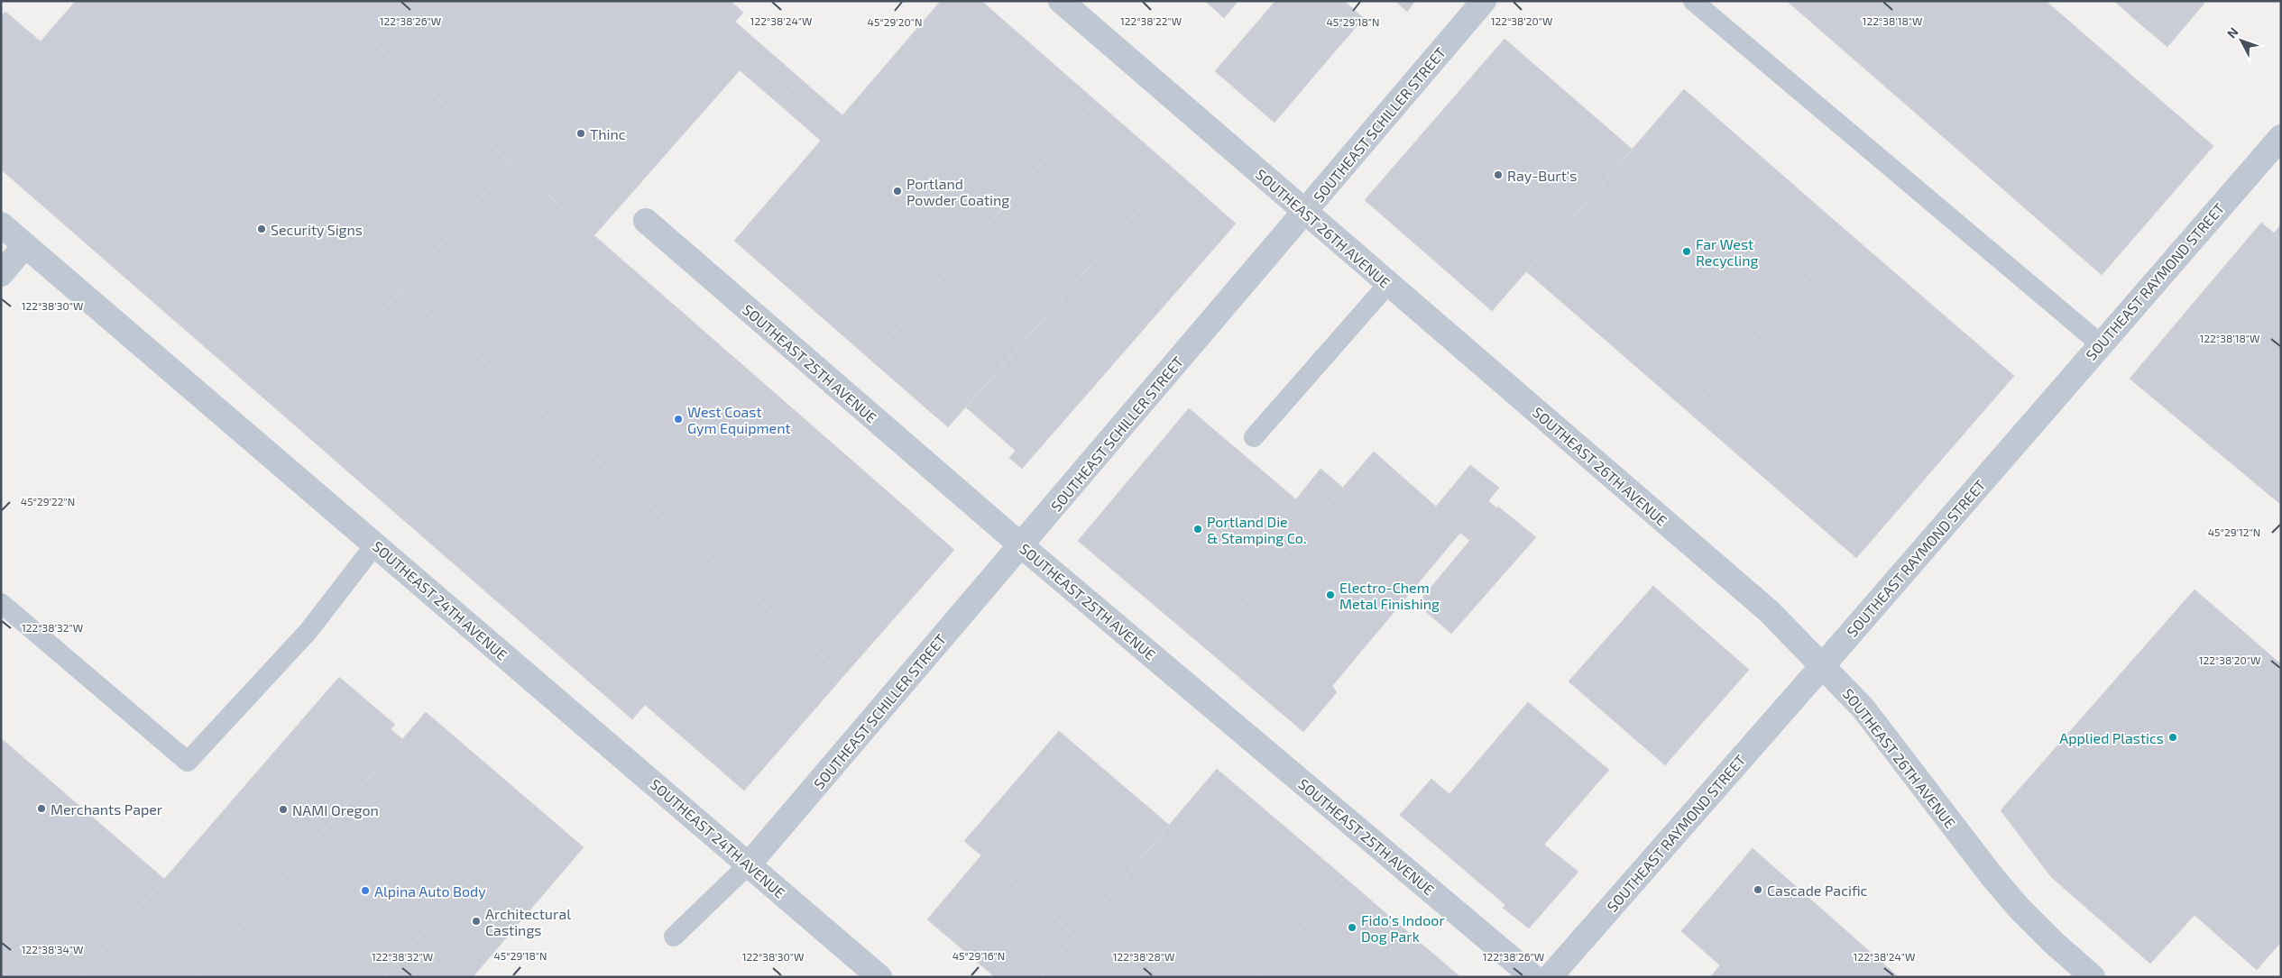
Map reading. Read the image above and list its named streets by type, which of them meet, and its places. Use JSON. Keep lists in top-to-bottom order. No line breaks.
{"streets":{"street":["SOUTHEAST SCHILLER STREET","SOUTHEAST 26TH AVENUE","SOUTHEAST RAYMOND STREET","SOUTHEAST 25TH AVENUE","SOUTHEAST 24TH AVENUE"]},"crossings":[["SOUTHEAST SCHILLER STREET","SOUTHEAST 26TH AVENUE"],["SOUTHEAST SCHILLER STREET","SOUTHEAST 25TH AVENUE"],["SOUTHEAST SCHILLER STREET","SOUTHEAST 24TH AVENUE"],["SOUTHEAST 26TH AVENUE","SOUTHEAST RAYMOND STREET"]],"places":["Thinc","Ray-Burt's","Portland Powder Coating","Security Signs","Far West Recycling","West Coast Gym Equipment","Portland Die & Stamping Co.","Electro-Chem Metal Finishing","Applied Plastics","Merchants Paper","NAMI Oregon","Cascade Pacific","Alpina Auto Body","Architectural Castings","Fido's Indoor Dog Park"],"north":"top left","coordinates":["122°38'20\"W","122°38'18\"W","122°38'26\"W","122°38'24\"W","122°38'22\"W","45°29'20\"N","45°29'18\"N","122°38'30\"W","45°29'22\"N","45°29'12\"N","122°38'32\"W","122°38'34\"W","45°29'16\"N","122°38'28\"W"]}
